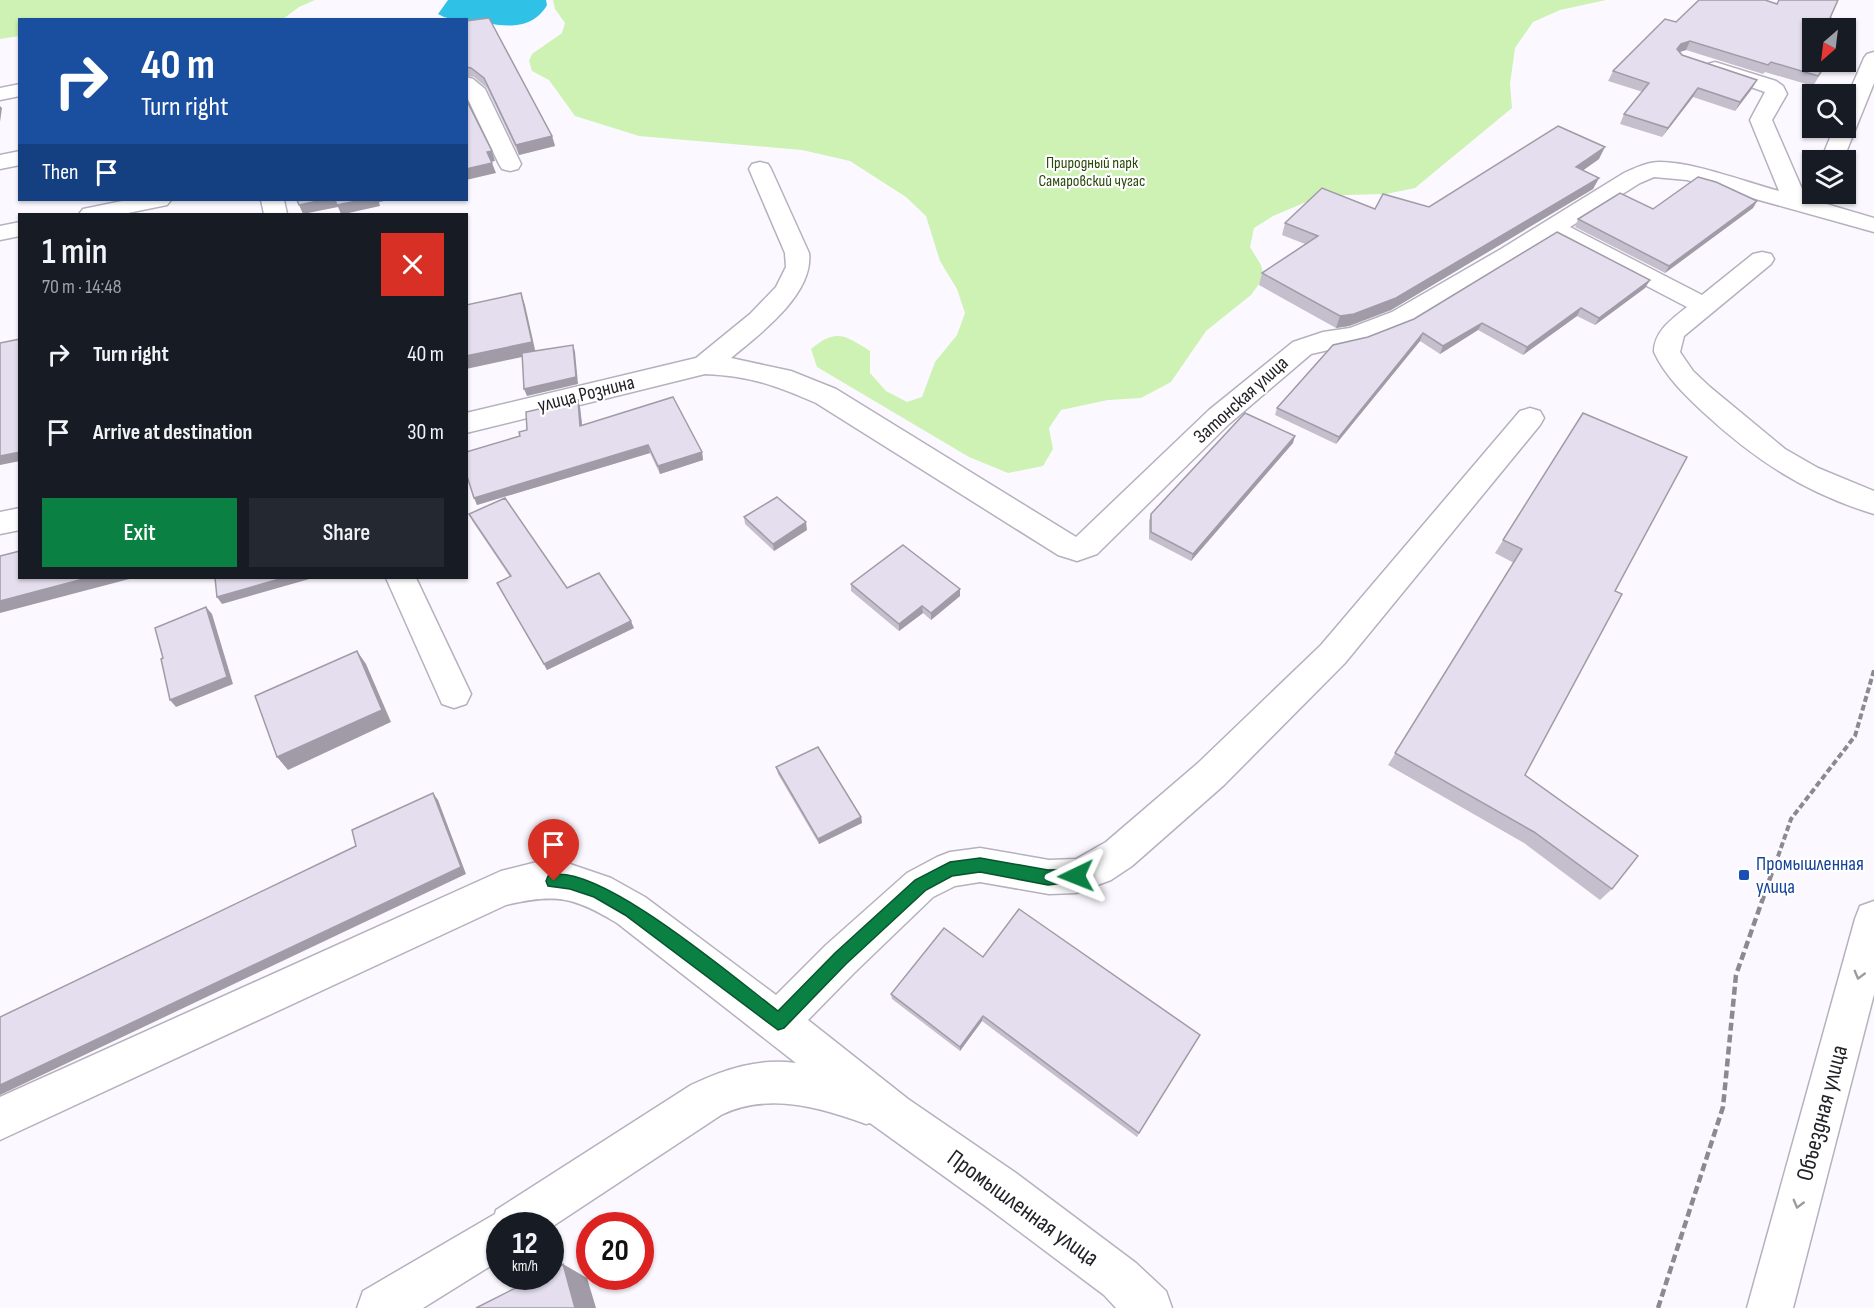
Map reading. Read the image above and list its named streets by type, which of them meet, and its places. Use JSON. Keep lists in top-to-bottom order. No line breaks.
{"streets":{"main road":["улица Рознина","Затонская улица","Объездная улица","Промышленная улица"]},"crossings":[["улица Рознина","Затонская улица"]],"one_way":["Объездная улица"],"parks":["Природный парк Самаровский чугас"],"places":{"transit":["Промышленная улица"]},"north":"bottom left","page":{"turn":["40 m","Turn right"],"then":"Then","heading":["1 min","70 m · 14:48"],"list":[{"name":"Turn right","value":"40 m"},{"name":"Arrive at destination","value":"30 m"}],"buttons":["Exit","Share"],"speed":"12 km/h","limit":"20"}}
